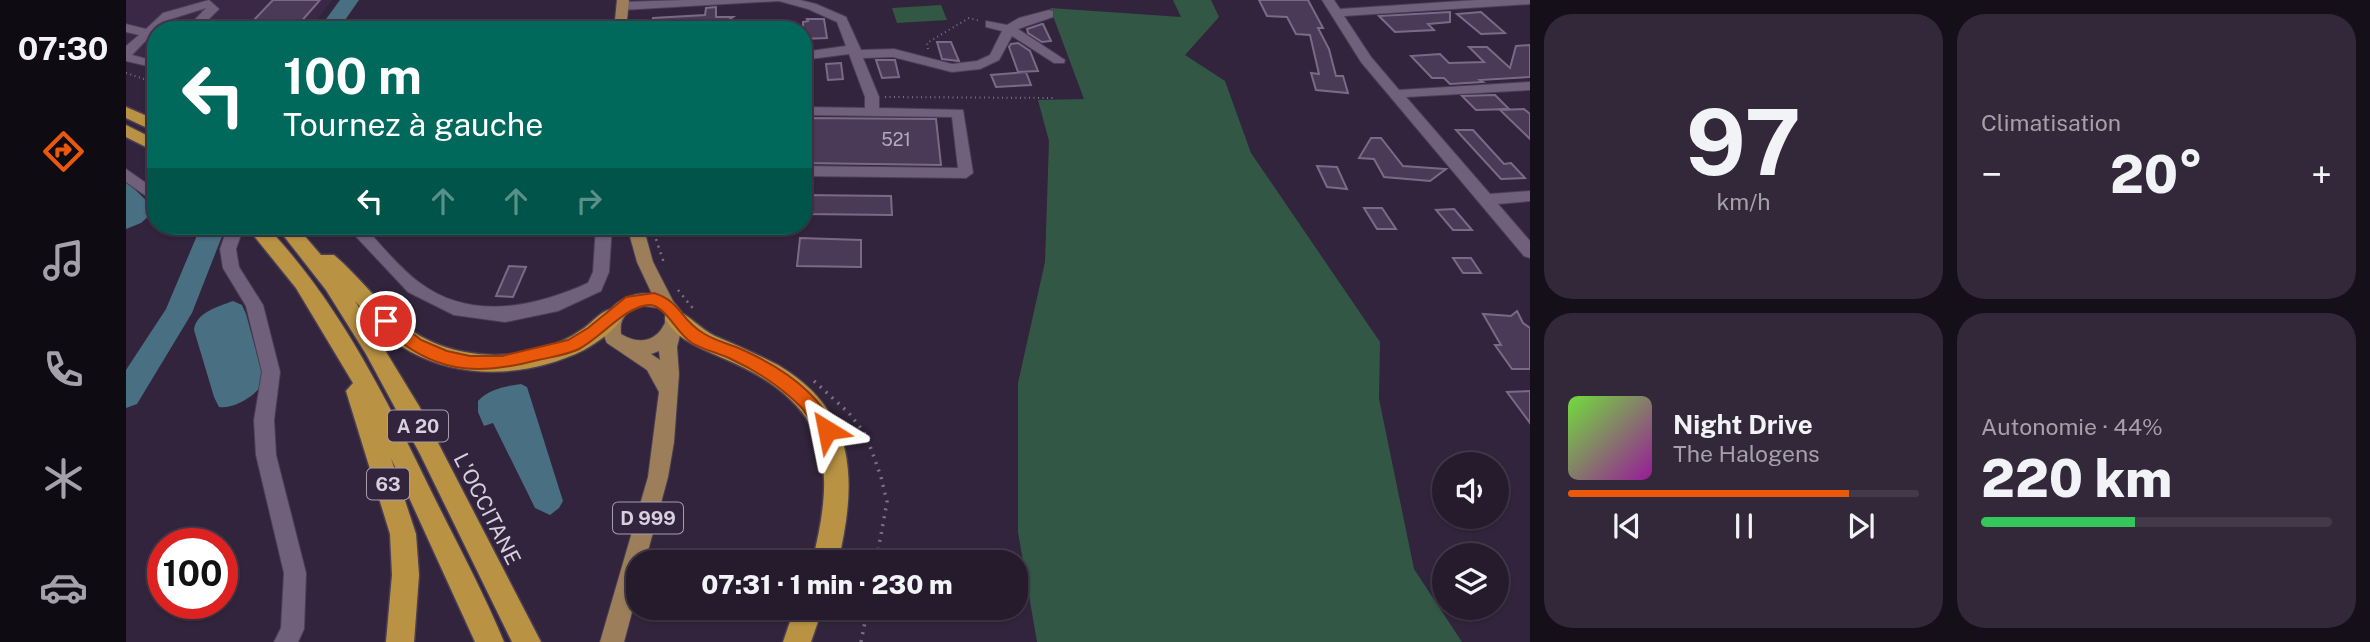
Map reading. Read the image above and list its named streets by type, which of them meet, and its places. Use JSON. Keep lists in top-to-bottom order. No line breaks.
{"streets":{"highway":["A 20","63","L'OCCITANE"],"main road":["D 999"]},"crossings":[["A 20","63"]],"house_numbers":["521"],"page":{"tabs":"07:30","tile":[["97","km/h"],"Climatisation",["Autonomie · 44%","220 km"]],"turn":["100 m","Tournez à gauche"],"heat":["−","20°","+"],"song":["Night Drive","The Halogens"],"limit":"100","trip":"07:31 · 1 min · 230 m"}}
